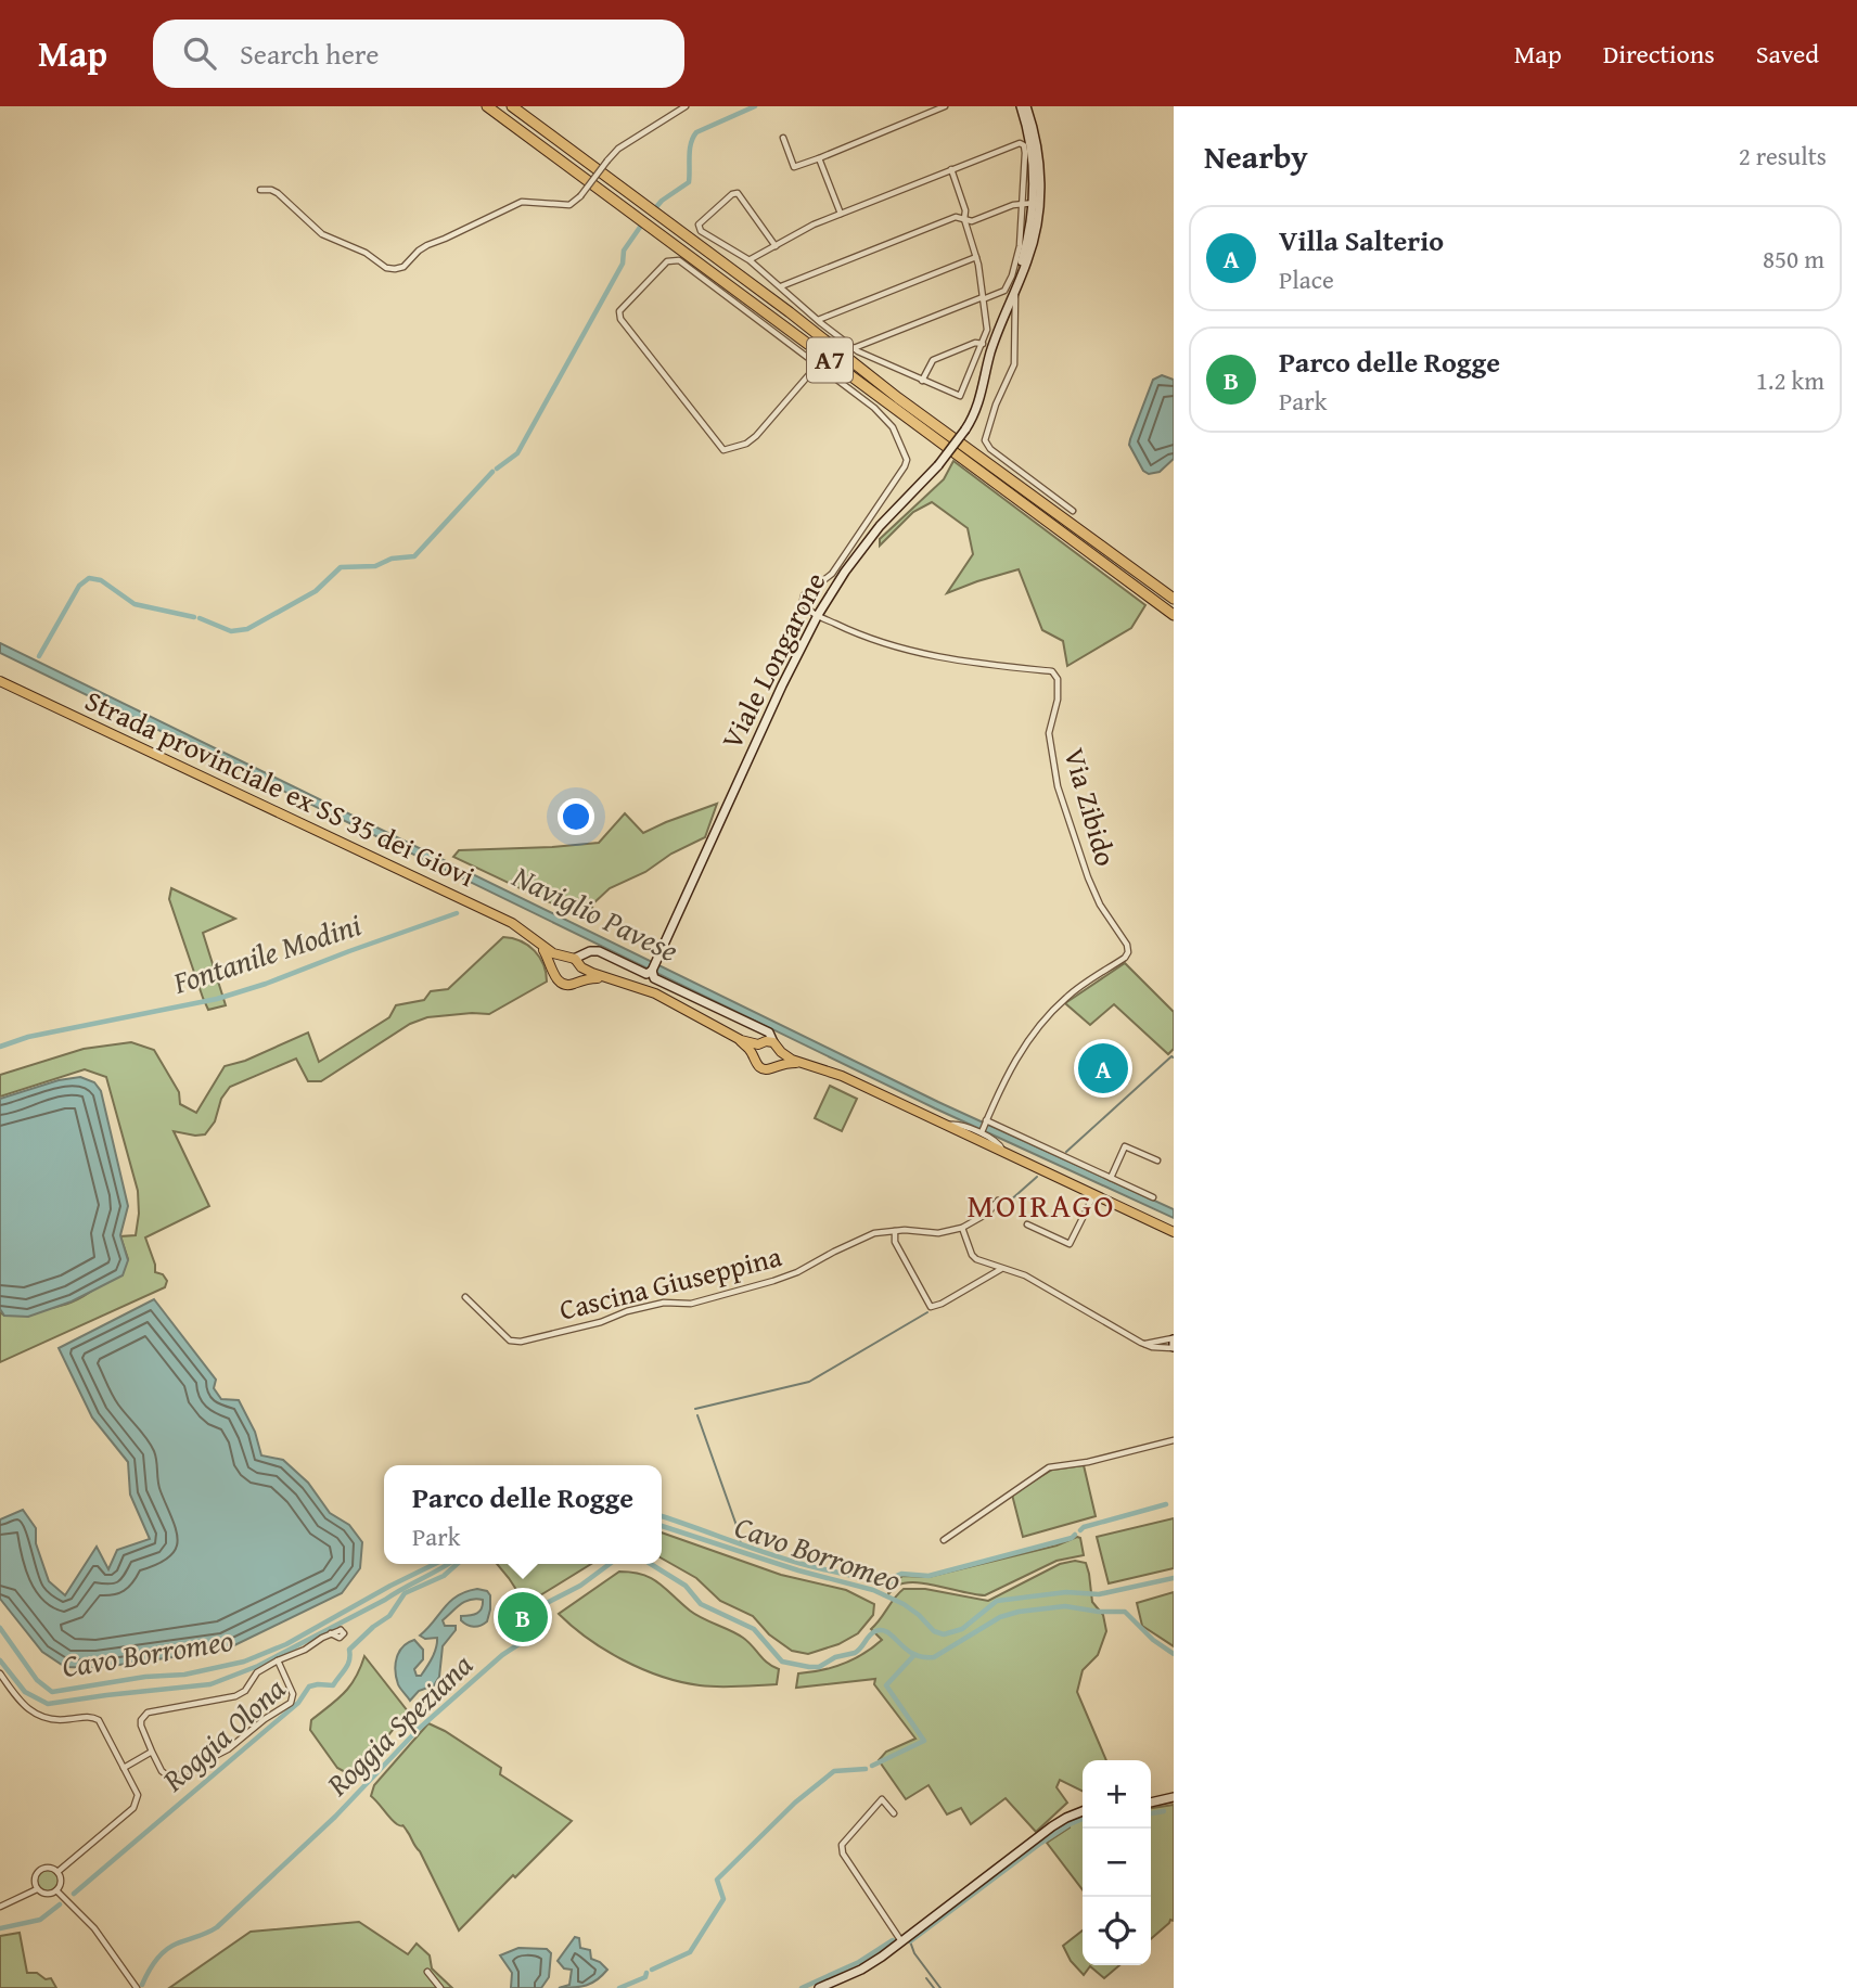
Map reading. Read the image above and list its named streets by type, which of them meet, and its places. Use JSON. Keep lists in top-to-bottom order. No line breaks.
{"streets":{"highway":["A7"],"main road":["Viale Longarone","Strada provinciale ex SS 35 dei Giovi"],"street":["Via Zibido","Cascina Giuseppina"]},"crossings":[["Viale Longarone","Via Zibido"]],"districts":["MOIRAGO"],"water":["Naviglio Pavese","Fontanile Modini","Cavo Borromeo","Roggia Speziana","Roggia Olona"],"page":{"header":"Map","search":"Search here","nav":["Map","Directions","Saved"],"heading":["Nearby","2 results"],"list":[{"mark":"A","name":"Villa Salterio","note":"Place","value":"850 m"},{"mark":"B","name":"Parco delle Rogge","note":"Park","value":"1.2 km"}],"pins":["A","B"],"popup":["Parco delle Rogge","Park"],"map_buttons":["+","−"]}}
